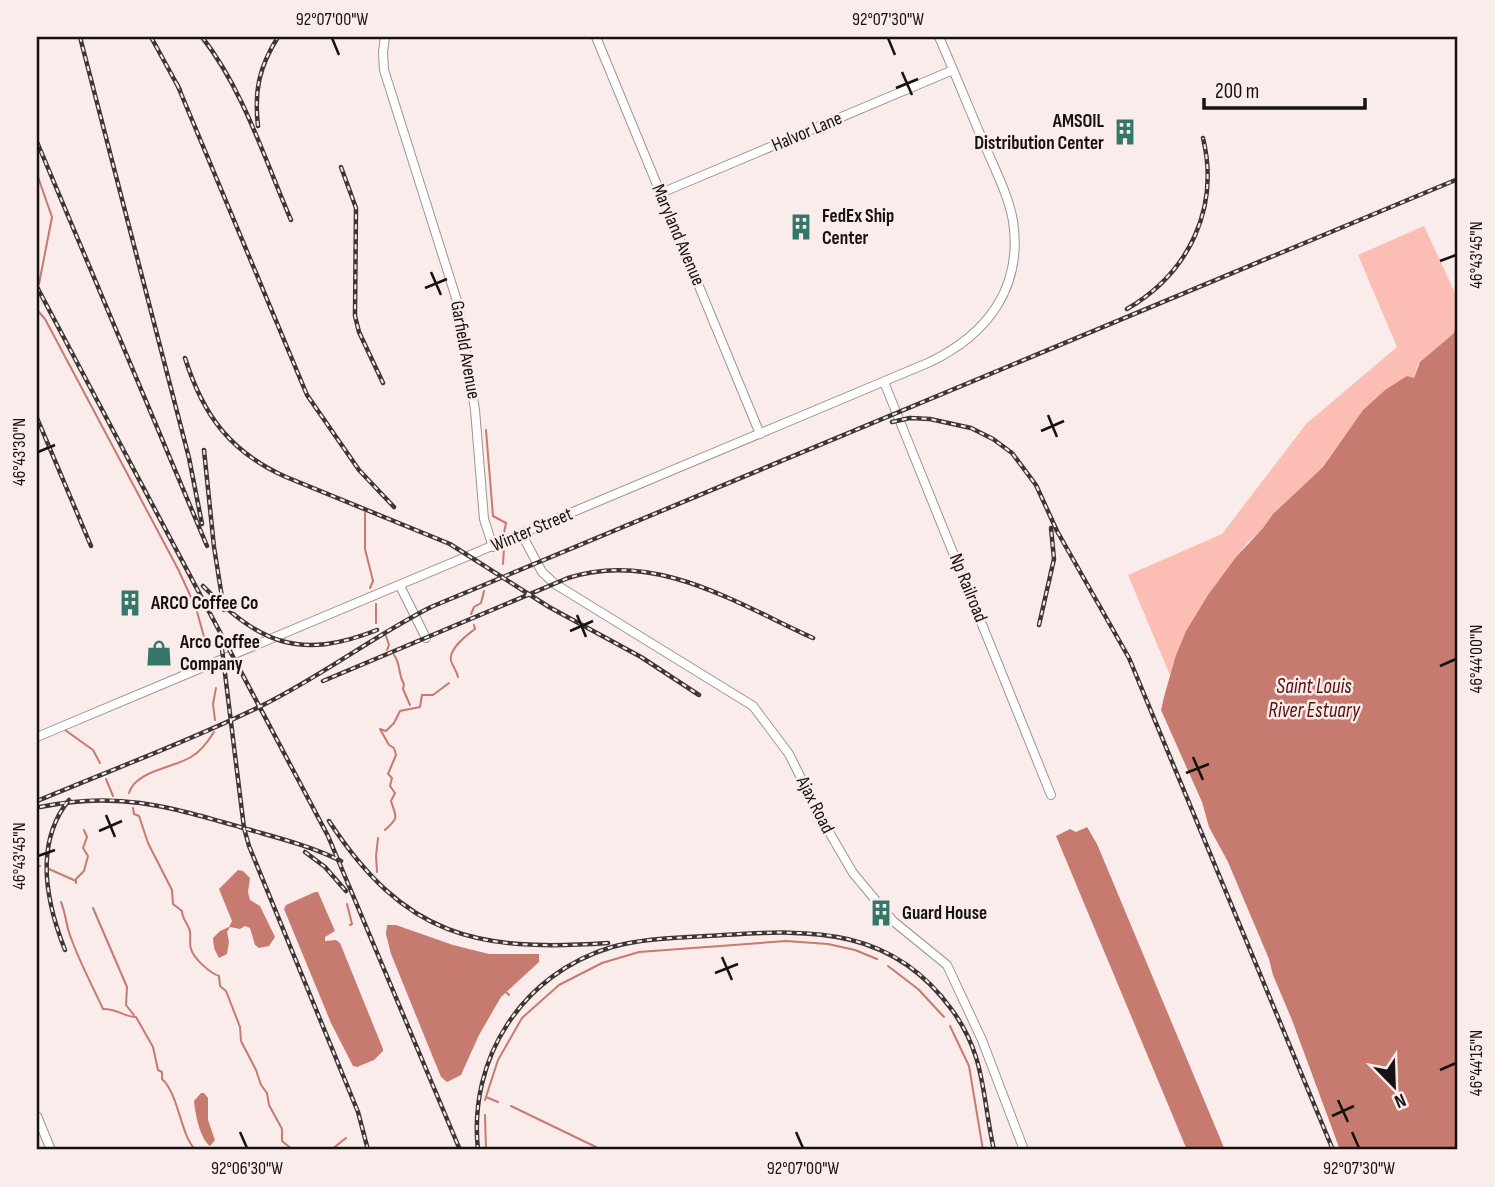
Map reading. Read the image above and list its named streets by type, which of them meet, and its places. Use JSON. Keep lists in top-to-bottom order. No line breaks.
{"streets":{"street":["Halvor Lane","Maryland Avenue","Garfield Avenue","Winter Street","Np Railroad","Ajax Road"]},"crossings":[["Halvor Lane","Maryland Avenue"],["Halvor Lane","Winter Street"],["Maryland Avenue","Winter Street"],["Garfield Avenue","Winter Street"],["Winter Street","Np Railroad"],["Winter Street","Ajax Road"]],"water":["Saint Louis River Estuary"],"places":{"building":["AMSOIL Distribution Center","FedEx Ship Center","ARCO Coffee Co","Guard House"],"shop":["Arco Coffee Company"]},"scale_bar":"200 m","north":"bottom right","coordinates":["92°07'00\"W","92°07'30\"W","46°43'45\"N","46°43'30\"N","46°44'00\"N","46°44'15\"N","92°06'30\"W"]}
